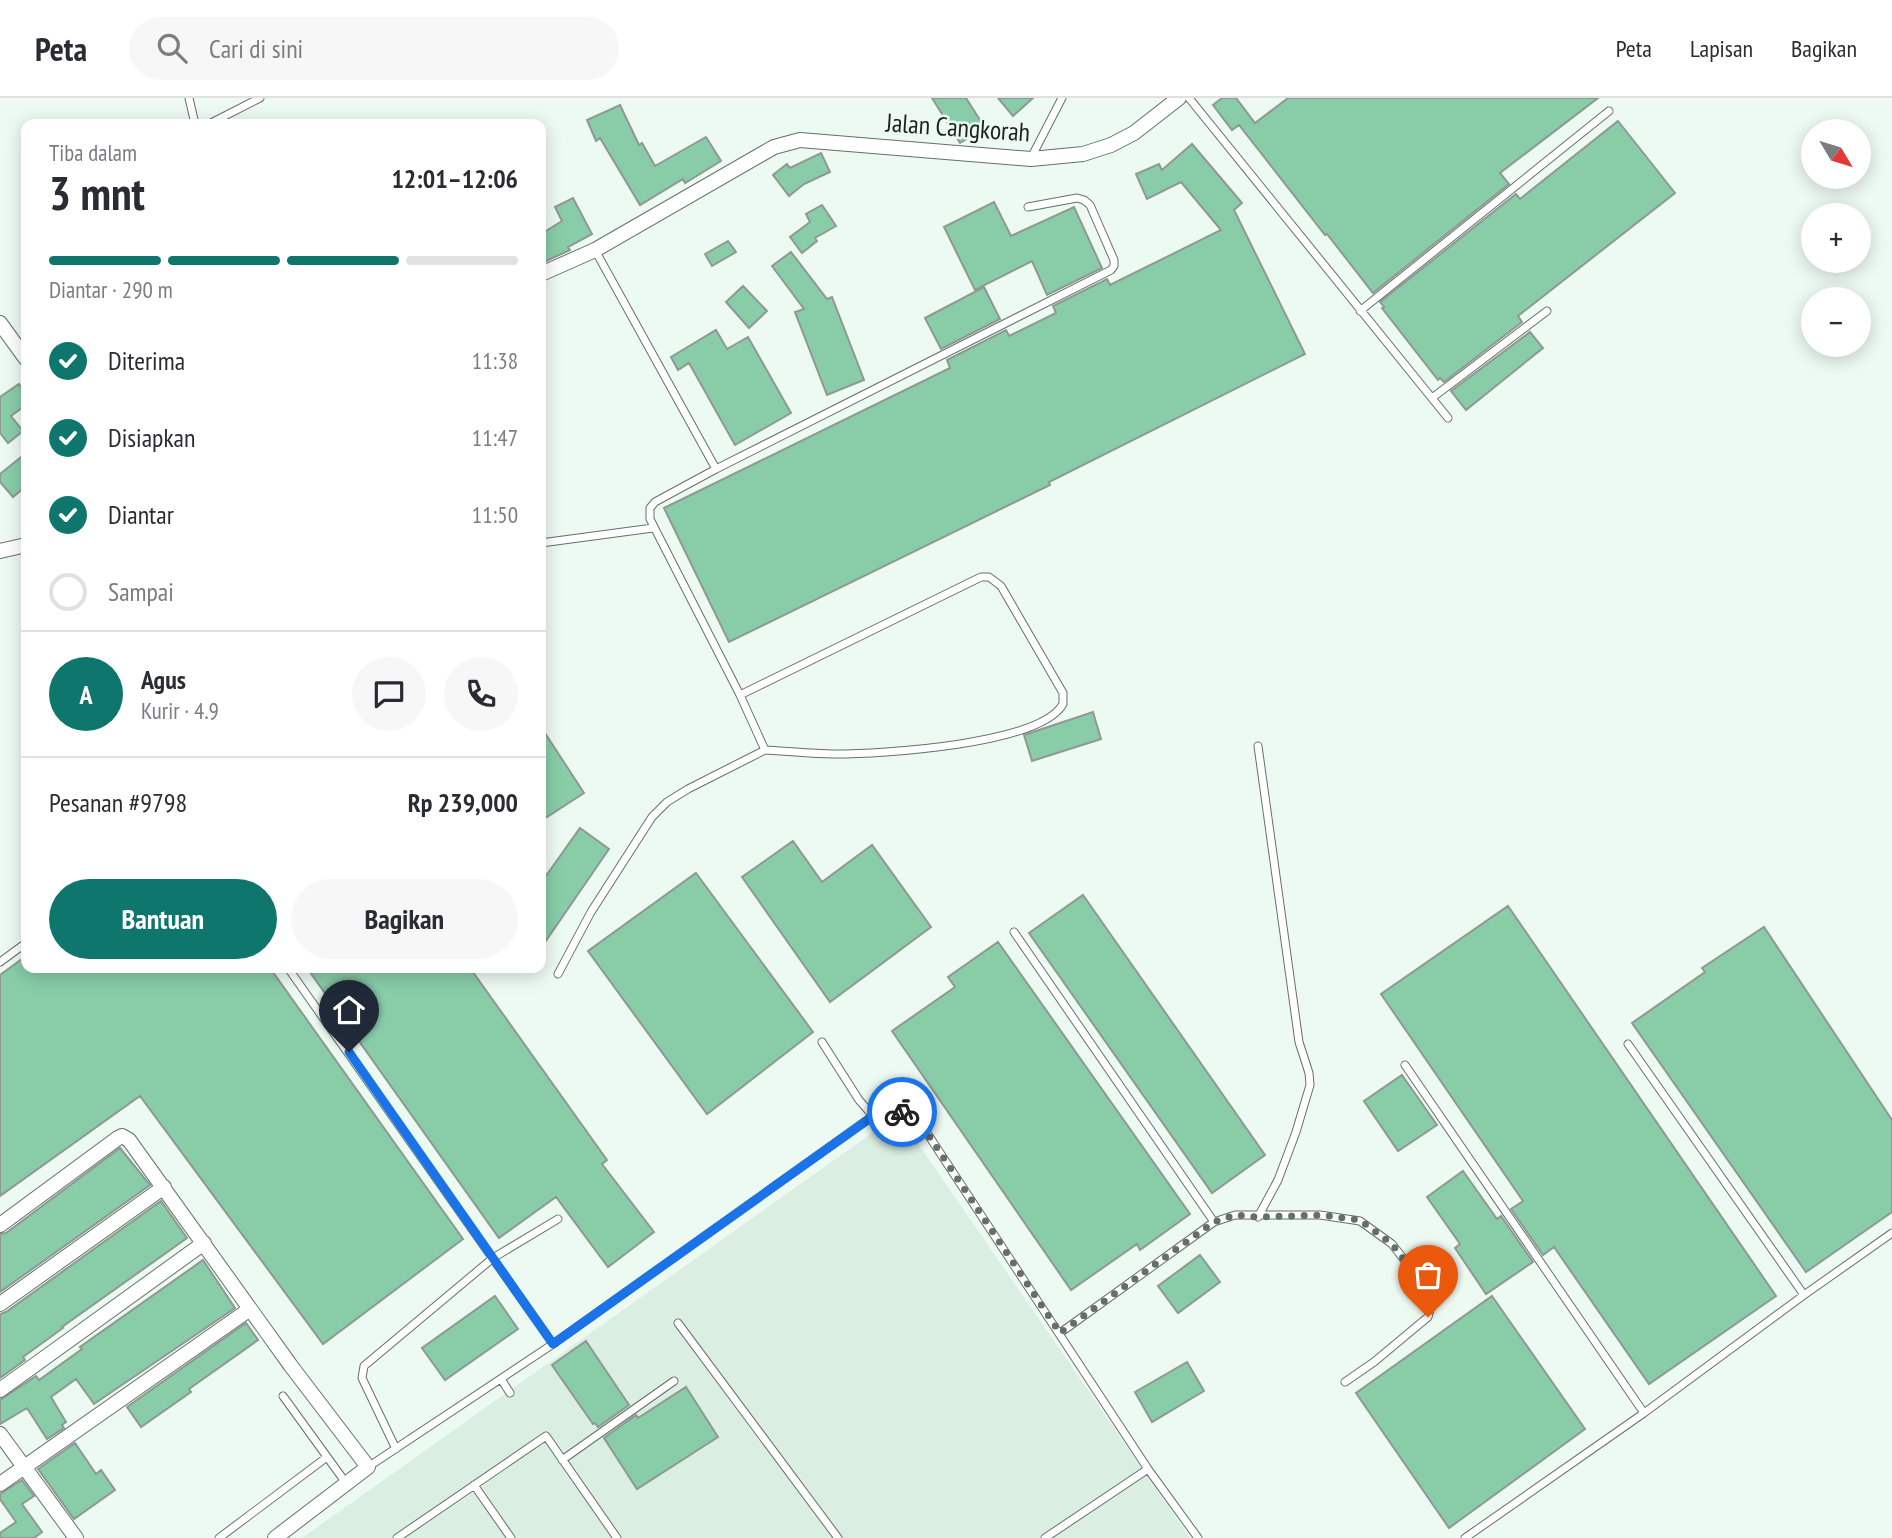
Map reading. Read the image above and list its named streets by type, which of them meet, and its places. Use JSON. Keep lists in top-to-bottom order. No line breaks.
{"streets":{"street":["Jalan Cangkorah"]},"north":"bottom right","page":{"header":"Peta","search":"Cari di sini","nav":["Peta","Lapisan","Bagikan"],"map_buttons":["+","−"],"heading":["3 mnt","Tiba dalam","12:01–12:06"],"panel":["Agus","Kurir · 4.9","Pesanan #9798","Rp 239,000"],"bar":"Diantar · 290 m","list":[["Diterima","11:38"],["Disiapkan","11:47"],["Diantar","11:50"],"Sampai"],"round":"A","buttons":["Bantuan","Bagikan"]}}
